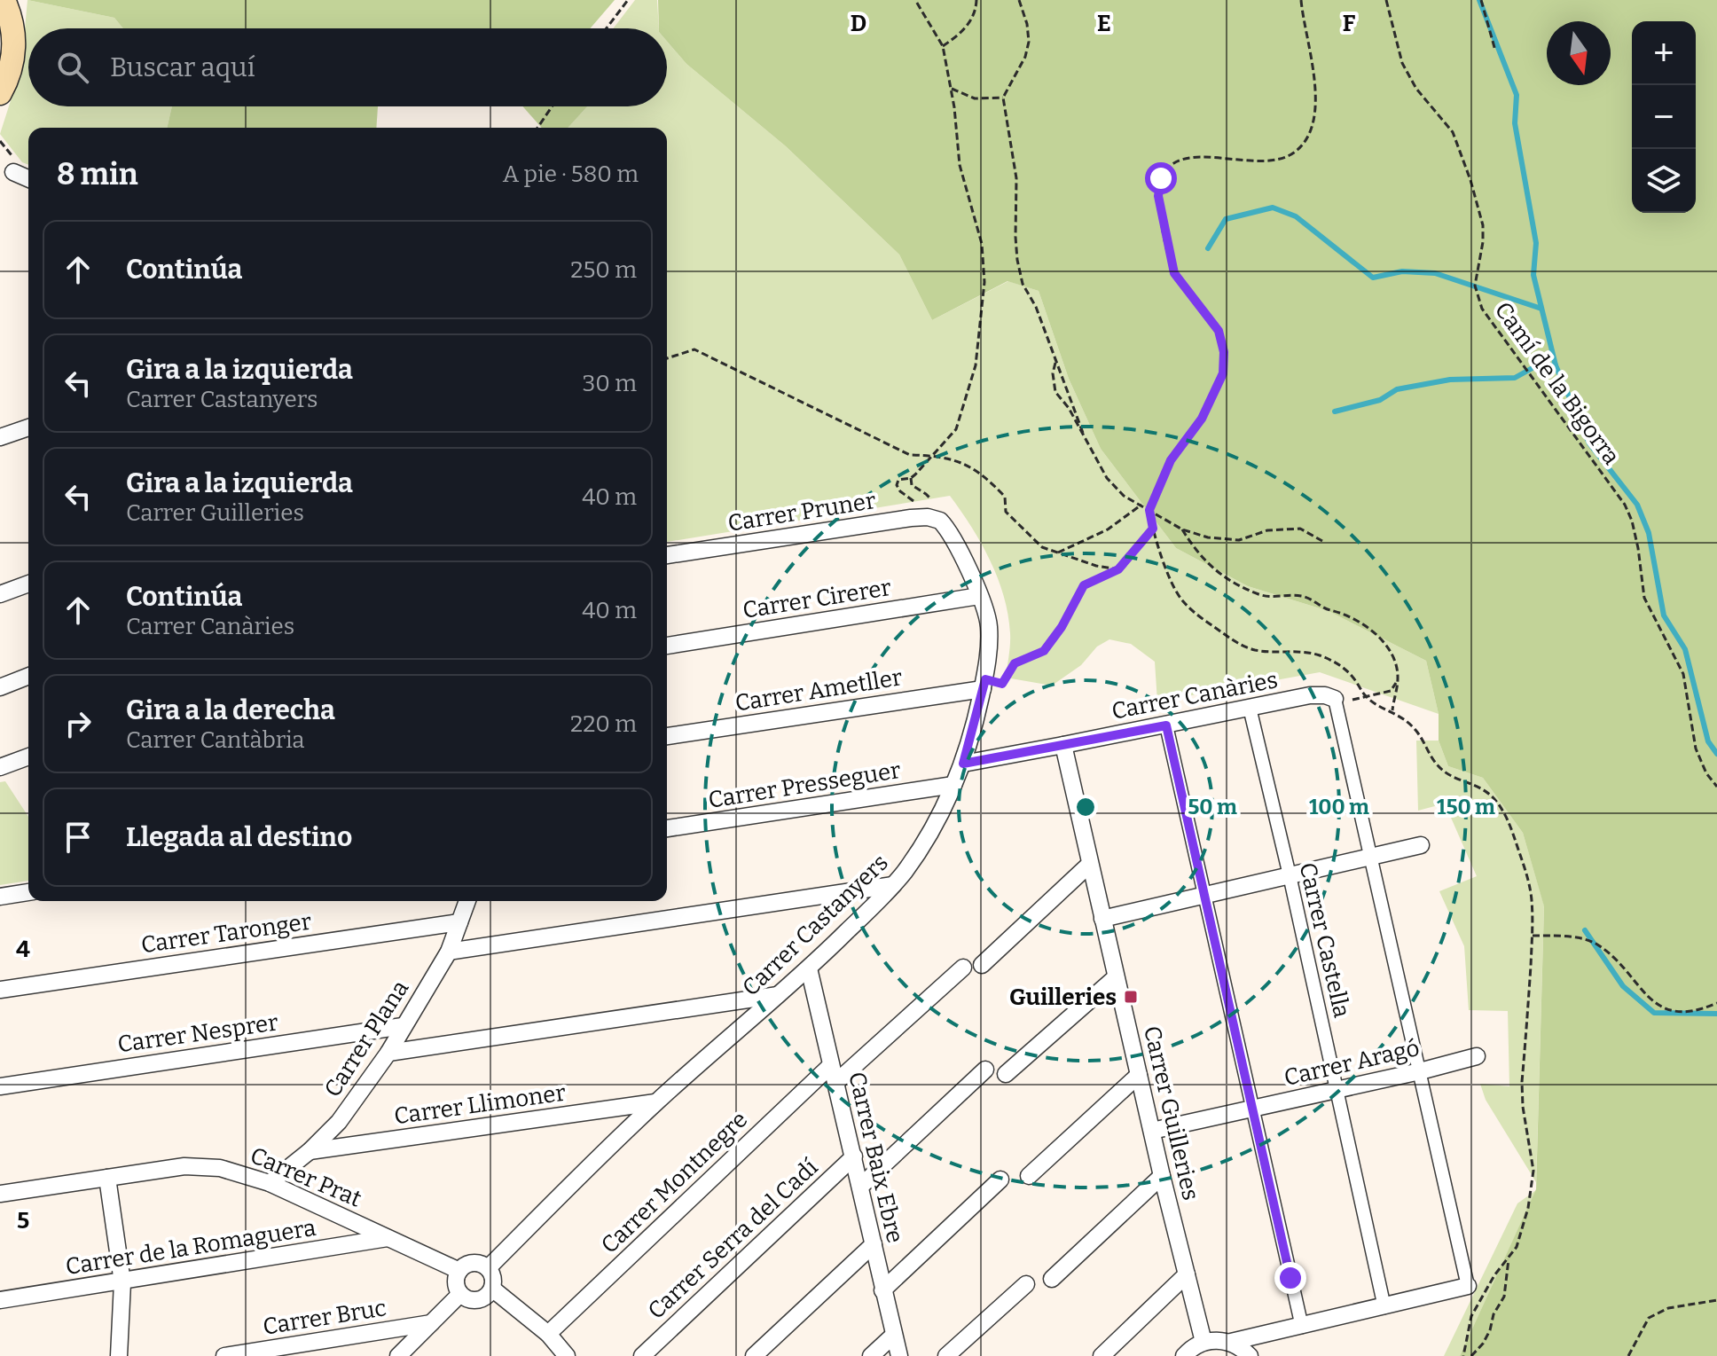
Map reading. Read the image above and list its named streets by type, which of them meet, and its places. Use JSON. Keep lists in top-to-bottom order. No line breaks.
{"streets":{"street":["Carrer Pruner","Carrer Cirerer","Carrer Ametller","Carrer Canàries","Carrer Presseguer","Carrer Castanyers","Carrer Taronger","Carrer Castella","Carrer Nesprer","Carrer Plana","Carrer Aragó","Carrer Llimoner","Carrer Guilleries","Carrer Baix Ebre","Carrer Prat","Carrer Montnegre","Carrer Serra del Cadí","Carrer de la Romaguera","Carrer Bruc"],"path":["Camí de la Bigorra"]},"crossings":[["Carrer Pruner","Carrer Castanyers"],["Carrer Cirerer","Carrer Castanyers"],["Carrer Ametller","Carrer Castanyers"],["Carrer Canàries","Carrer Castella"],["Carrer Canàries","Carrer Guilleries"],["Carrer Presseguer","Carrer Castanyers"],["Carrer Castanyers","Carrer Llimoner"],["Carrer Castanyers","Carrer Baix Ebre"],["Carrer Castanyers","Carrer Prat"],["Carrer Taronger","Carrer Plana"],["Carrer Castella","Carrer Aragó"],["Carrer Nesprer","Carrer Plana"],["Carrer Plana","Carrer Llimoner"],["Carrer Plana","Carrer Prat"],["Carrer Aragó","Carrer Guilleries"],["Carrer Baix Ebre","Carrer Montnegre"],["Carrer Baix Ebre","Carrer Serra del Cadí"],["Carrer Prat","Carrer de la Romaguera"]],"places":{"transit":["Guilleries"]},"north":"bottom","page":{"map_buttons":["+","−"],"search":"Buscar aquí","heading":["8 min","A pie · 580 m"],"list":[["Continúa","250 m"],["Gira a la izquierda","Carrer Castanyers","30 m"],["Gira a la izquierda","Carrer Guilleries","40 m"],["Continúa","Carrer Canàries","40 m"],["Gira a la derecha","Carrer Cantàbria","220 m"],"Llegada al destino"]},"grid":{"columns":["D","E","F"],"rows":["4","5"]},"rings":["50 m","100 m","150 m"]}
